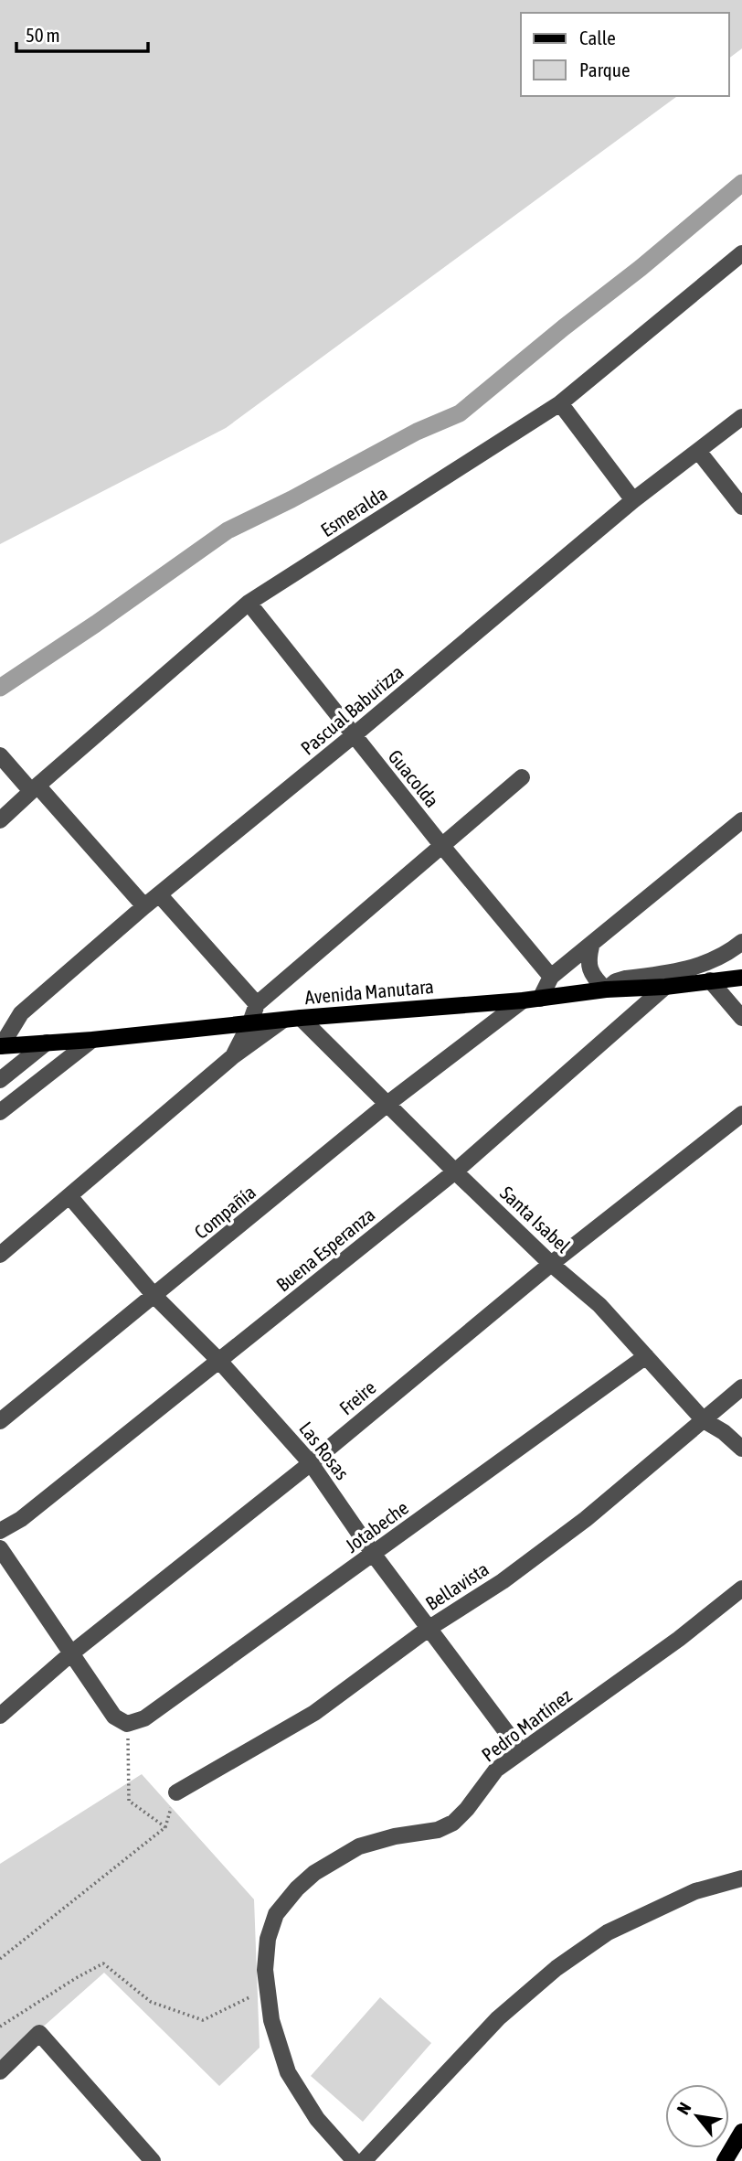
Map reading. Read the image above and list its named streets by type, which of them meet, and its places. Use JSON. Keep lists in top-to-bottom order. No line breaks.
{"streets":{"main road":["Avenida Manutara"],"street":["Esmeralda","Pascual Baburizza","Guacolda","Compañía","Santa Isabel","Buena Esperanza","Freire","Las Rosas","Jotabeche","Bellavista","Pedro Martínez"]},"crossings":[["Esmeralda","Guacolda"],["Pascual Baburizza","Guacolda"],["Pascual Baburizza","Avenida Manutara"],["Avenida Manutara","Compañía"],["Avenida Manutara","Santa Isabel"],["Avenida Manutara","Buena Esperanza"],["Compañía","Santa Isabel"],["Compañía","Las Rosas"],["Santa Isabel","Buena Esperanza"],["Santa Isabel","Freire"],["Santa Isabel","Jotabeche"],["Santa Isabel","Bellavista"],["Buena Esperanza","Las Rosas"],["Freire","Las Rosas"],["Las Rosas","Jotabeche"],["Las Rosas","Bellavista"],["Las Rosas","Pedro Martínez"]],"legend":["Calle","Parque"],"scale_bar":"50 m","north":"top left"}
